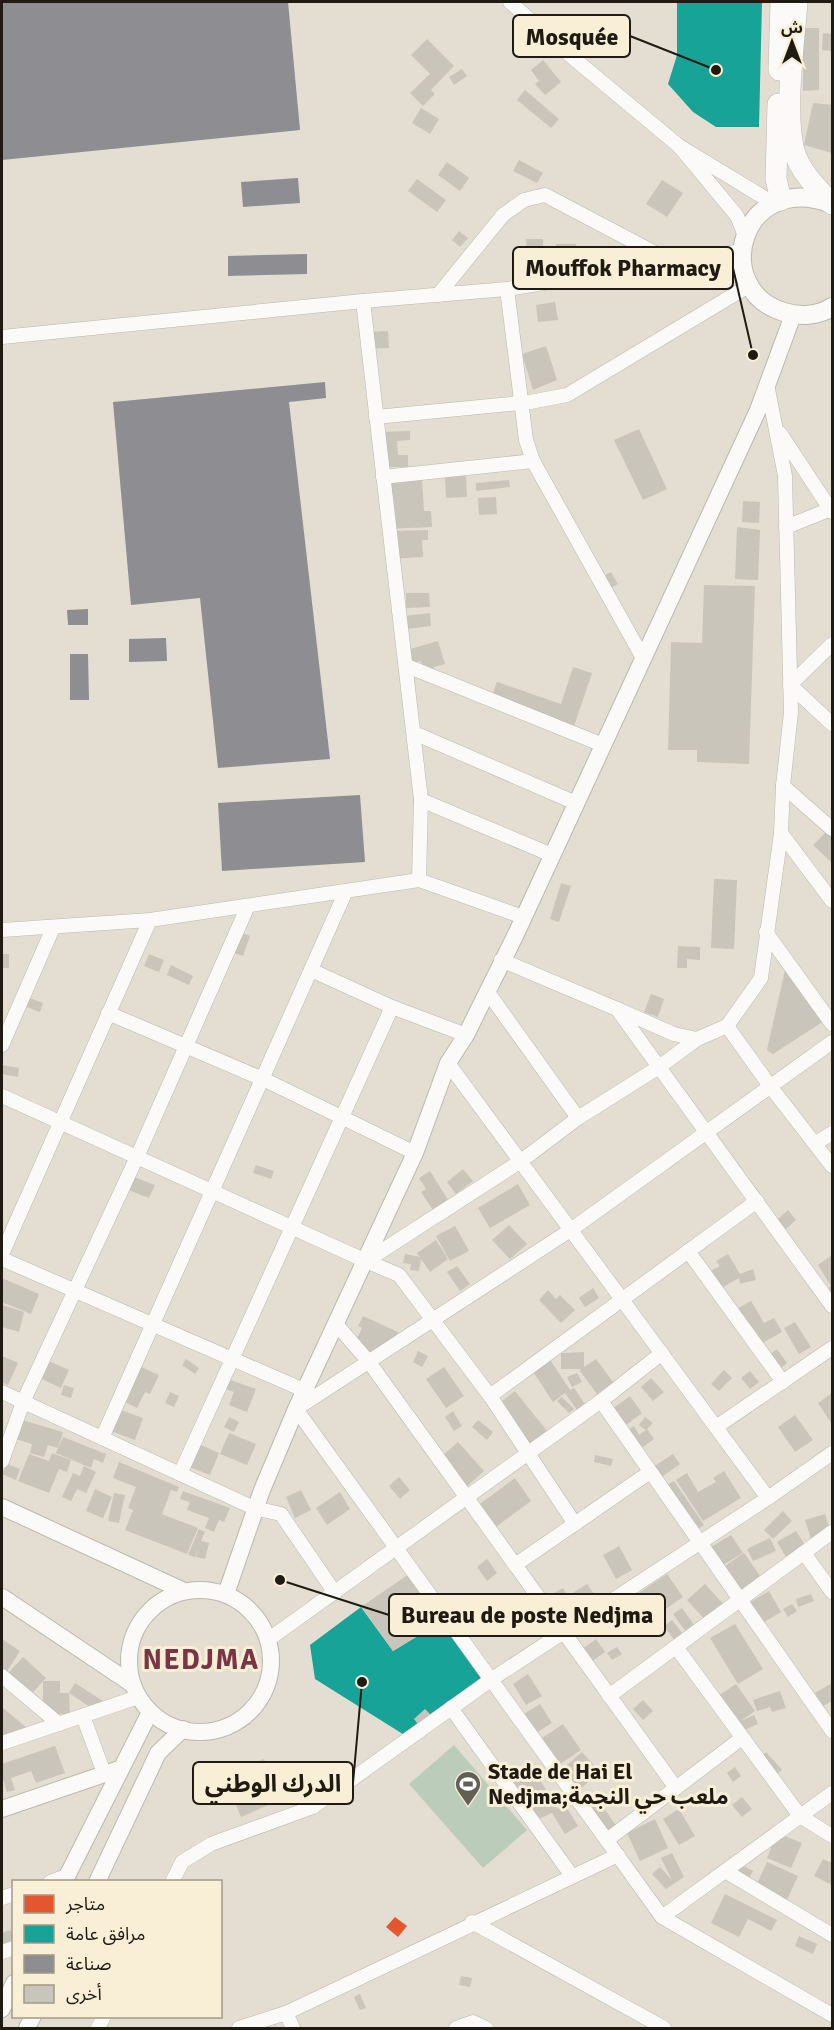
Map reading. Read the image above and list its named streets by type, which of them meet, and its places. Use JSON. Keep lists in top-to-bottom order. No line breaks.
{"districts":["NEDJMA"],"places":{"other":["Mosquée","Mouffok Pharmacy","Bureau de poste Nedjma","الدرك الوطني"],"sports":["Stade de Hai El Nedjma;ملعب حي النجمة"]},"legend":["متاجر","مرافق عامة","صناعة","أخرى"],"north":"top"}
